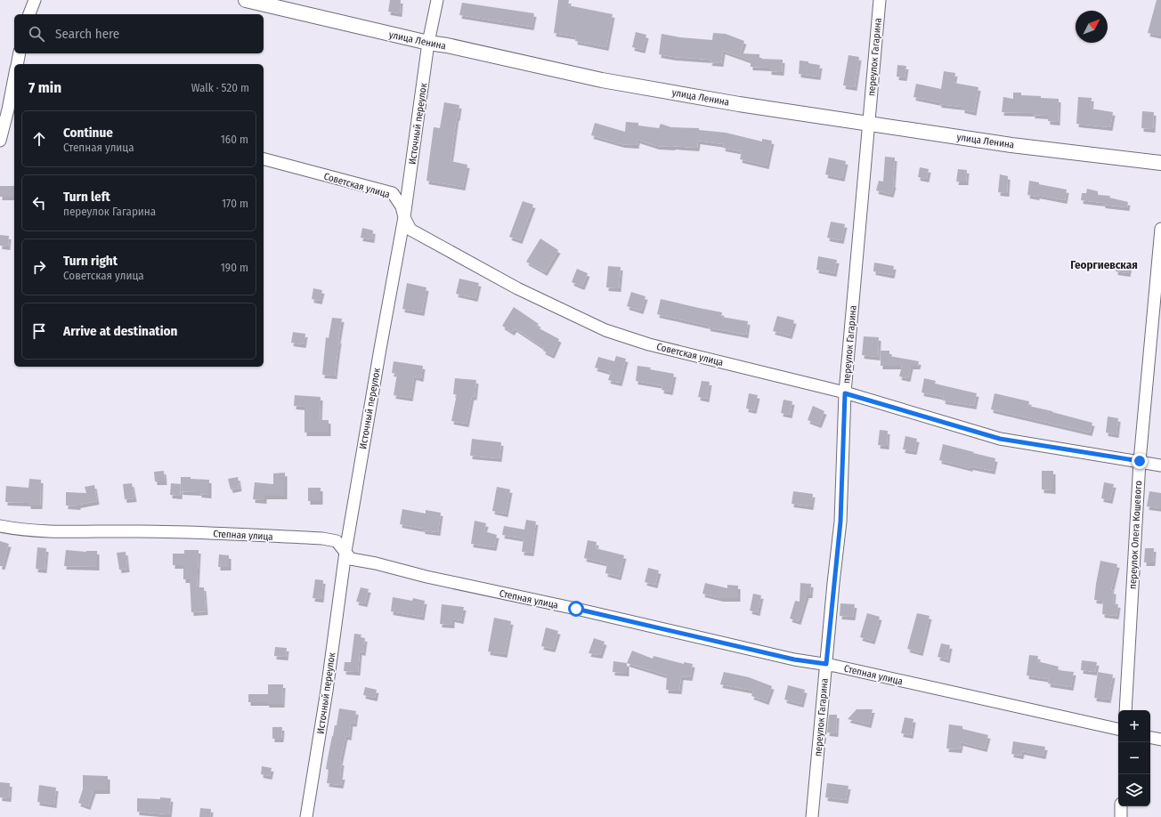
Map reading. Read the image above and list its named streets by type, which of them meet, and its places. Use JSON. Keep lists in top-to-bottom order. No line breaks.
{"streets":{"street":["улица Ленина","переулок Гагарина","Источный переулок","Советская улица","Степная улица","переулок Олега Кошевого"]},"crossings":[["улица Ленина","переулок Гагарина"],["улица Ленина","Источный переулок"],["переулок Гагарина","Советская улица"],["переулок Гагарина","Степная улица"],["Источный переулок","Советская улица"],["Источный переулок","Степная улица"],["Советская улица","переулок Олега Кошевого"]],"districts":["Георгиевская"],"north":"top right","page":{"search":"Search here","heading":["7 min","Walk · 520 m"],"list":[["Continue","Степная улица","160 m"],["Turn left","переулок Гагарина","170 m"],["Turn right","Советская улица","190 m"],"Arrive at destination"],"map_buttons":["+","−"]}}
